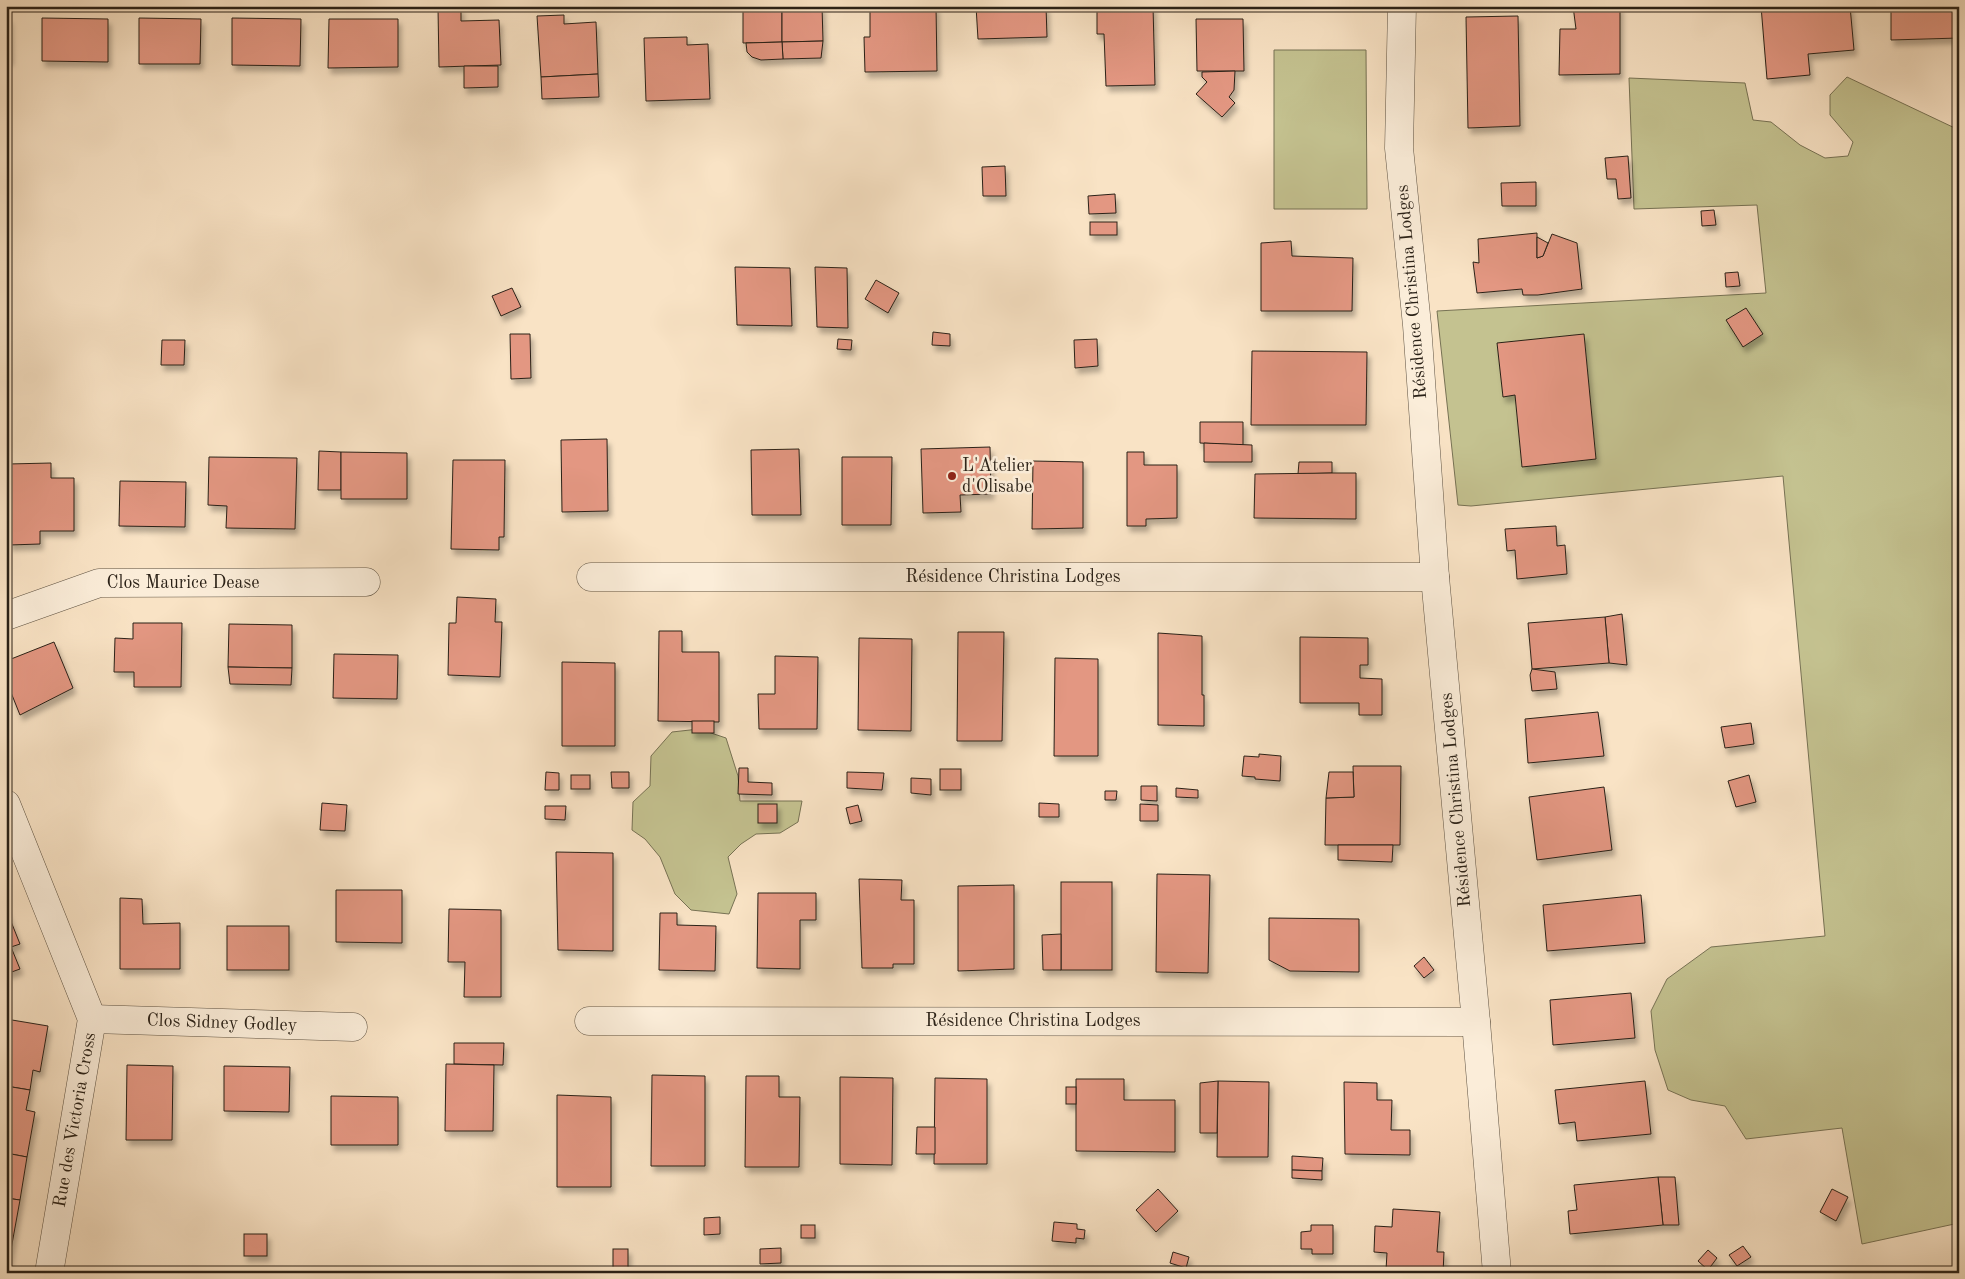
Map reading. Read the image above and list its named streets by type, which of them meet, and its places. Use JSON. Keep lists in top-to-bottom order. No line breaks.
{"streets":{"street":["Résidence Christina Lodges","Clos Maurice Dease","Clos Sidney Godley","Rue des Victoria Cross"]},"crossings":[["Clos Sidney Godley","Rue des Victoria Cross"]],"places":["L'Atelier d'Olisabe"]}
